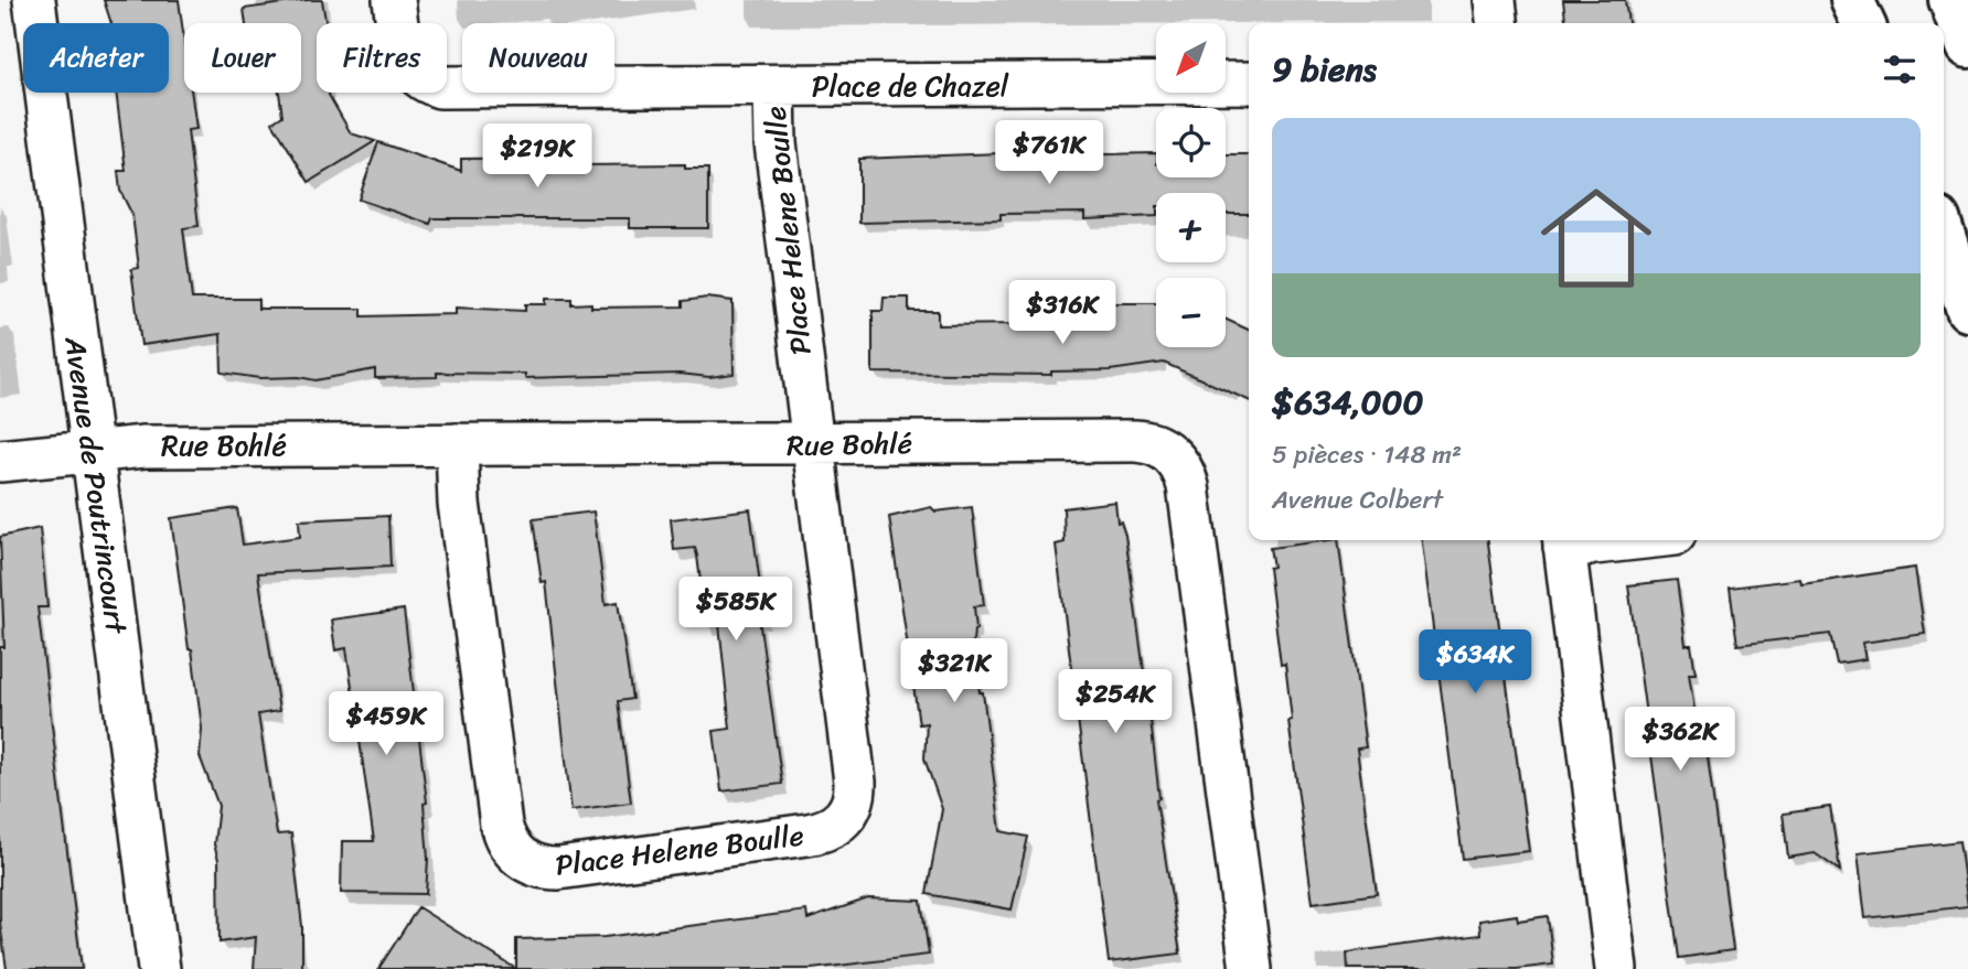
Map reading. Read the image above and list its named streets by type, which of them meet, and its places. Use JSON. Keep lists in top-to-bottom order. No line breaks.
{"streets":{"street":["Place de Chazel","Place Helene Boulle","Rue Bohlé","Avenue de Poutrincourt"]},"crossings":[["Place de Chazel","Place Helene Boulle"],["Place Helene Boulle","Rue Bohlé"],["Rue Bohlé","Avenue de Poutrincourt"]],"north":"bottom left","page":{"map_buttons":["+","−"],"chip":["Acheter","Louer","Filtres","Nouveau"],"heading":"9 biens","list":[{"name":"$634,000","note":"5 pièces · 148 m² · Avenue Colbert"}],"price":["$761K","$219K","$316K","$585K","$634K","$321K","$254K","$459K","$362K"]}}
